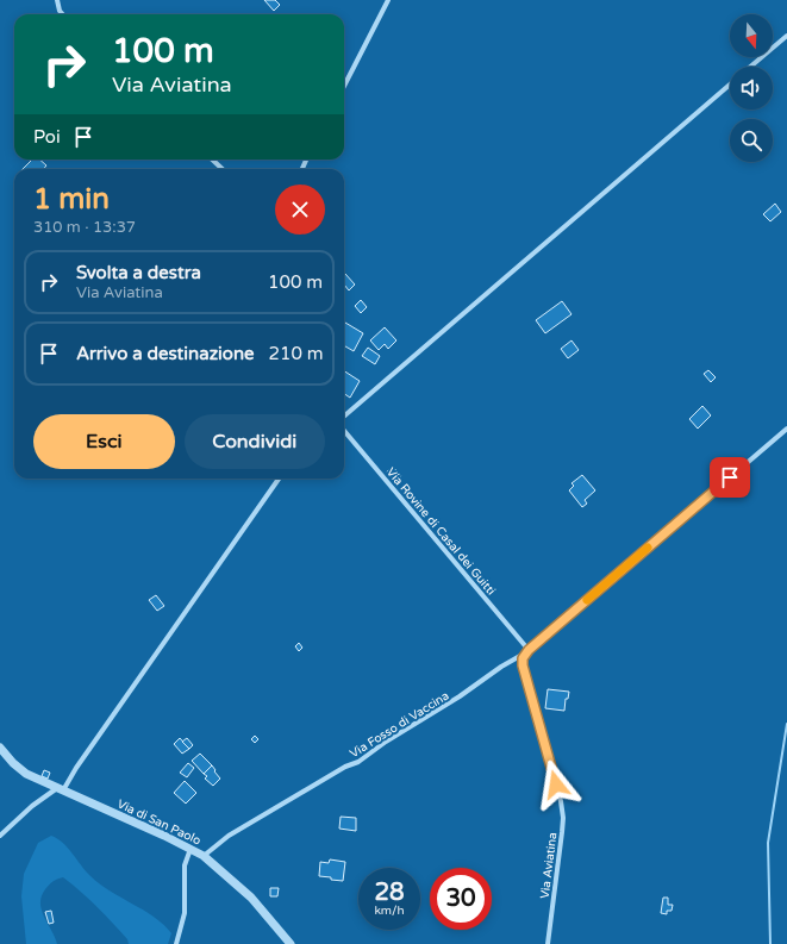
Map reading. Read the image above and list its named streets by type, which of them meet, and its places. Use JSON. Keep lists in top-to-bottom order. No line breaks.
{"streets":{"street":["Via Rovine di Casal dei Guitti","Via Fosso di Vaccina","Via di San Paolo","Via Aviatina"]},"crossings":[["Via Rovine di Casal dei Guitti","Via Fosso di Vaccina"],["Via Rovine di Casal dei Guitti","Via Aviatina"],["Via Fosso di Vaccina","Via di San Paolo"],["Via Fosso di Vaccina","Via Aviatina"]],"north":"bottom","page":{"turn":["100 m","Via Aviatina"],"then":"Poi","heading":["1 min","310 m · 13:37"],"list":[{"name":"Svolta a destra","note":"Via Aviatina","value":"100 m"},{"name":"Arrivo a destinazione","value":"210 m"}],"buttons":["Esci","Condividi"],"speed":"28 km/h","limit":"30"}}
